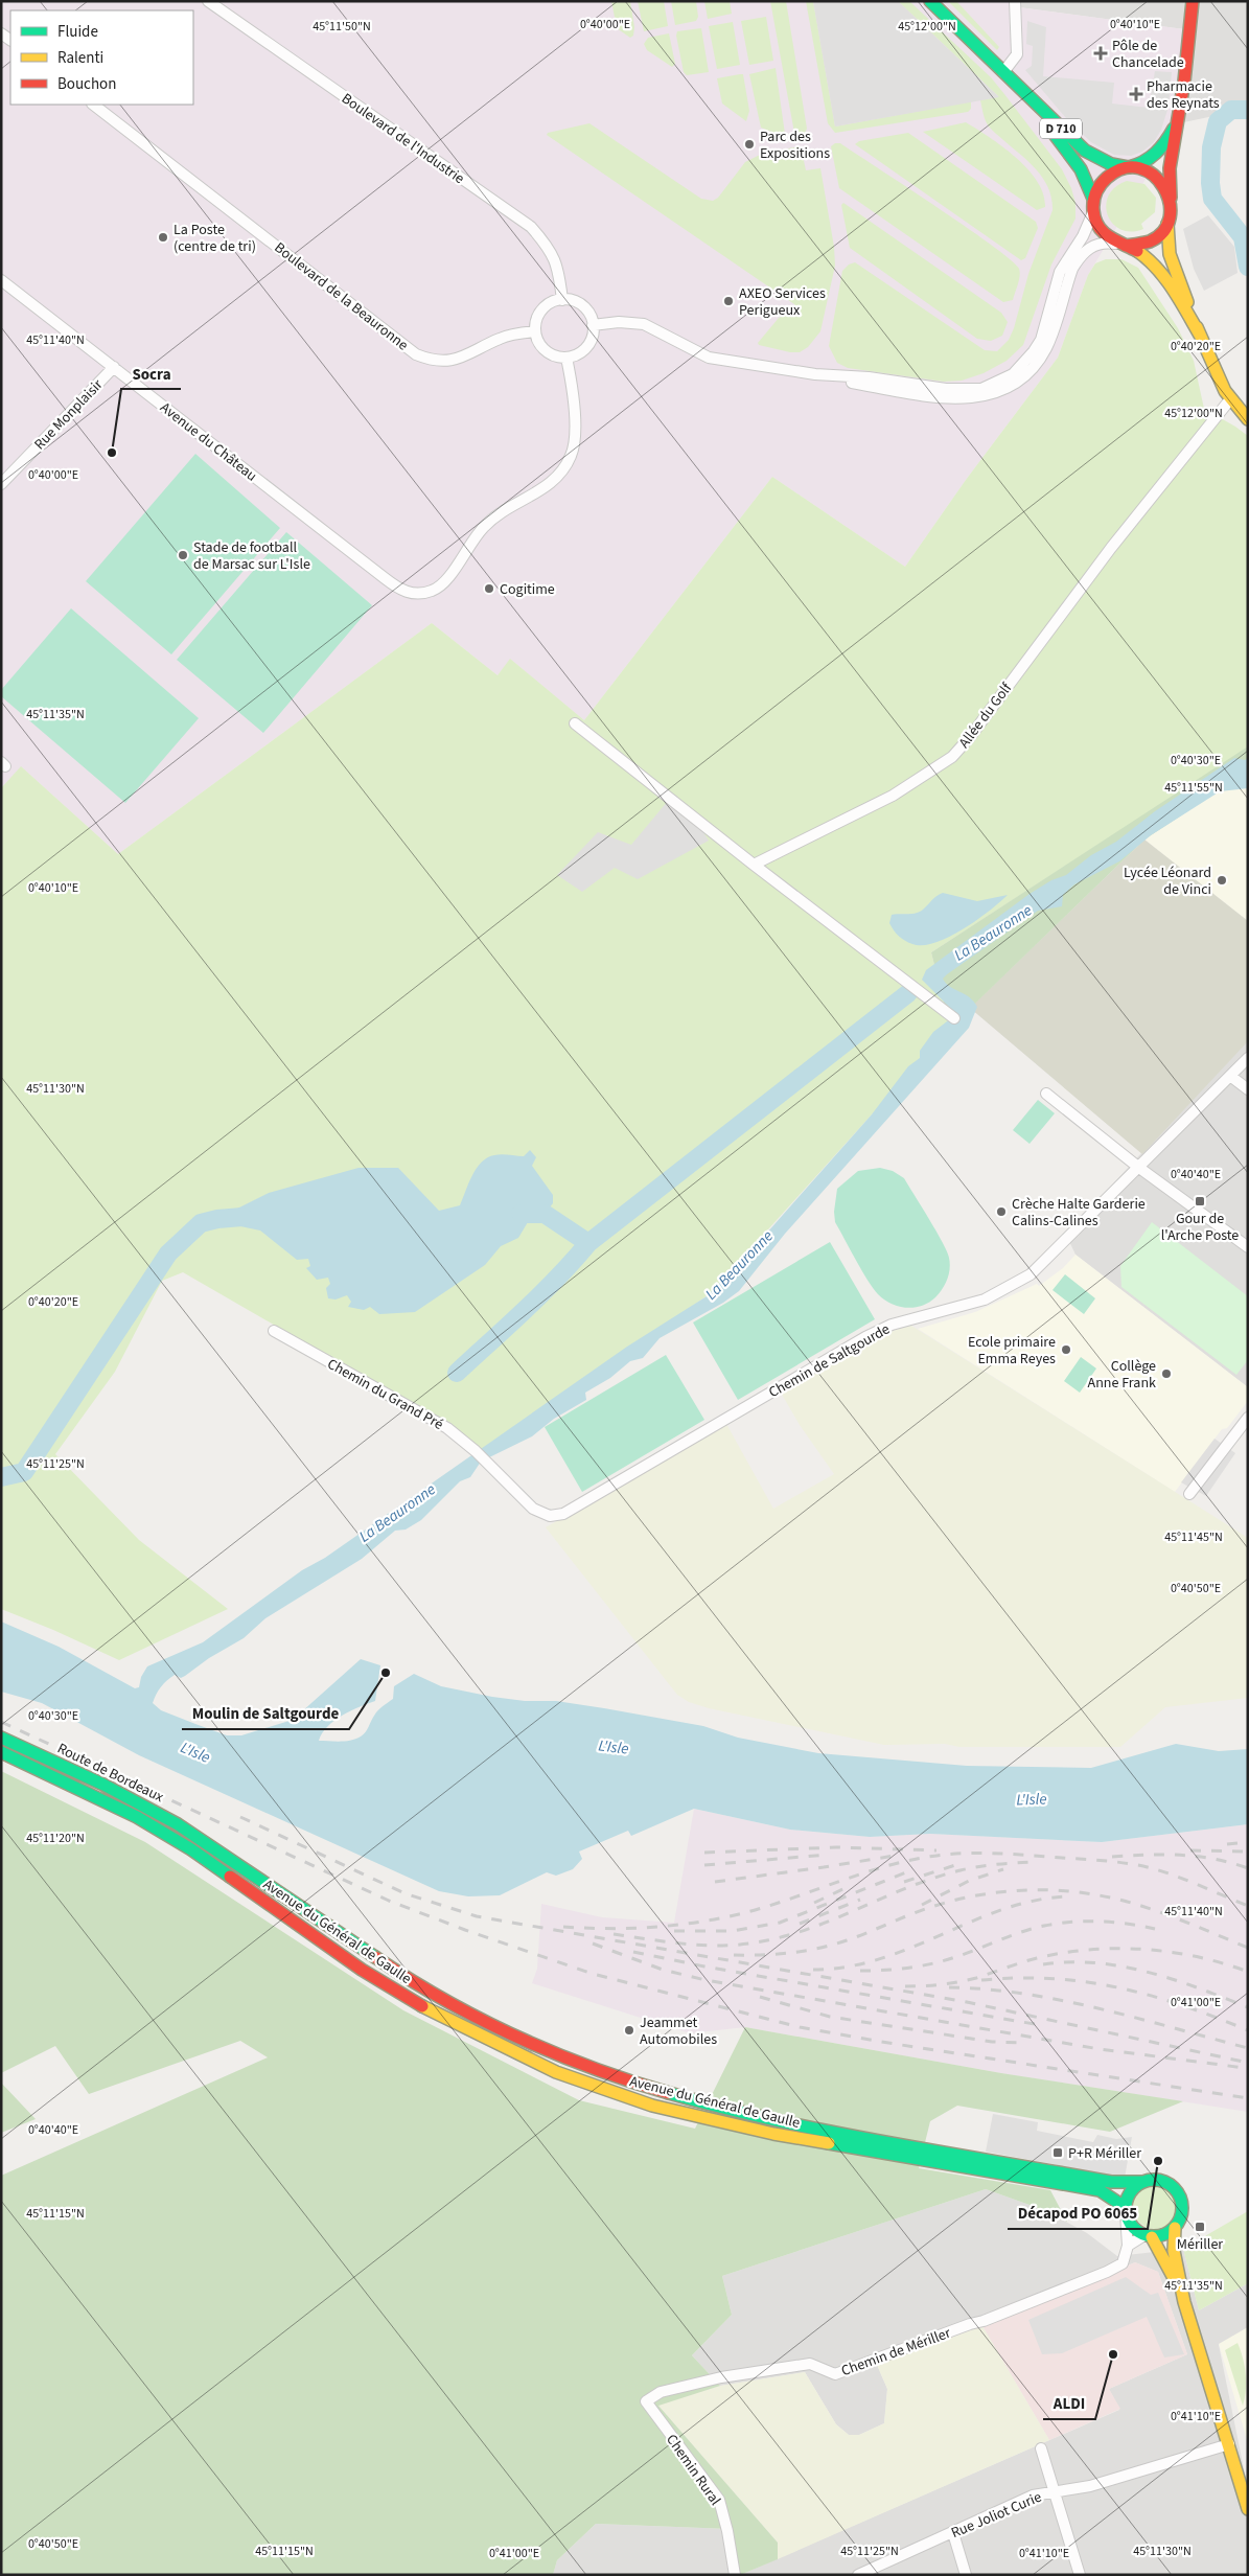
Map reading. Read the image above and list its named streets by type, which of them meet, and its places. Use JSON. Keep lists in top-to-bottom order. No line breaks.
{"streets":{"main road":["D 710","Route de Bordeaux","Avenue du Général de Gaulle"],"street":["Boulevard de l'Industrie","Boulevard de la Beauronne","Rue Monplaisir","Avenue du Château","Allée du Golf","Chemin de Saltgourde","Chemin du Grand Pré","Chemin de Mériller","Chemin Rural","Rue Joliot Curie"]},"crossings":[["Boulevard de l'Industrie","Boulevard de la Beauronne"],["Boulevard de l'Industrie","Avenue du Château"],["Boulevard de la Beauronne","Avenue du Château"],["Rue Monplaisir","Avenue du Château"],["Chemin de Saltgourde","Chemin du Grand Pré"],["Route de Bordeaux","Avenue du Général de Gaulle"],["Avenue du Général de Gaulle","Rue Joliot Curie"],["Chemin de Mériller","Chemin Rural"]],"water":["La Beauronne","L'Isle"],"places":{"health":["Pôle de Chancelade","Pharmacie des Reynats"],"other":["Parc des Expositions","La Poste (centre de tri)","AXEO Services Perigueux","Socra","Stade de football de Marsac sur L'Isle","Cogitime","Lycée Léonard de Vinci","Crèche Halte Garderie Calins-Calines","Ecole primaire Emma Reyes","Collège Anne Frank","Moulin de Saltgourde","Jeammet Automobiles","Décapod PO 6065","ALDI"],"transit":["Gour de l'Arche Poste","P+R Mériller","Mériller"]},"legend":["Fluide","Ralenti","Bouchon"],"coordinates":["0°40'00\"E","0°40'10\"E","45°12'00\"N","45°11'50\"N","45°11'40\"N","0°40'20\"E","45°11'35\"N","0°40'30\"E","45°11'55\"N","45°11'30\"N","0°40'40\"E","45°11'25\"N","45°11'45\"N","0°40'50\"E","45°11'20\"N","0°41'00\"E","45°11'15\"N","0°41'10\"E"]}
